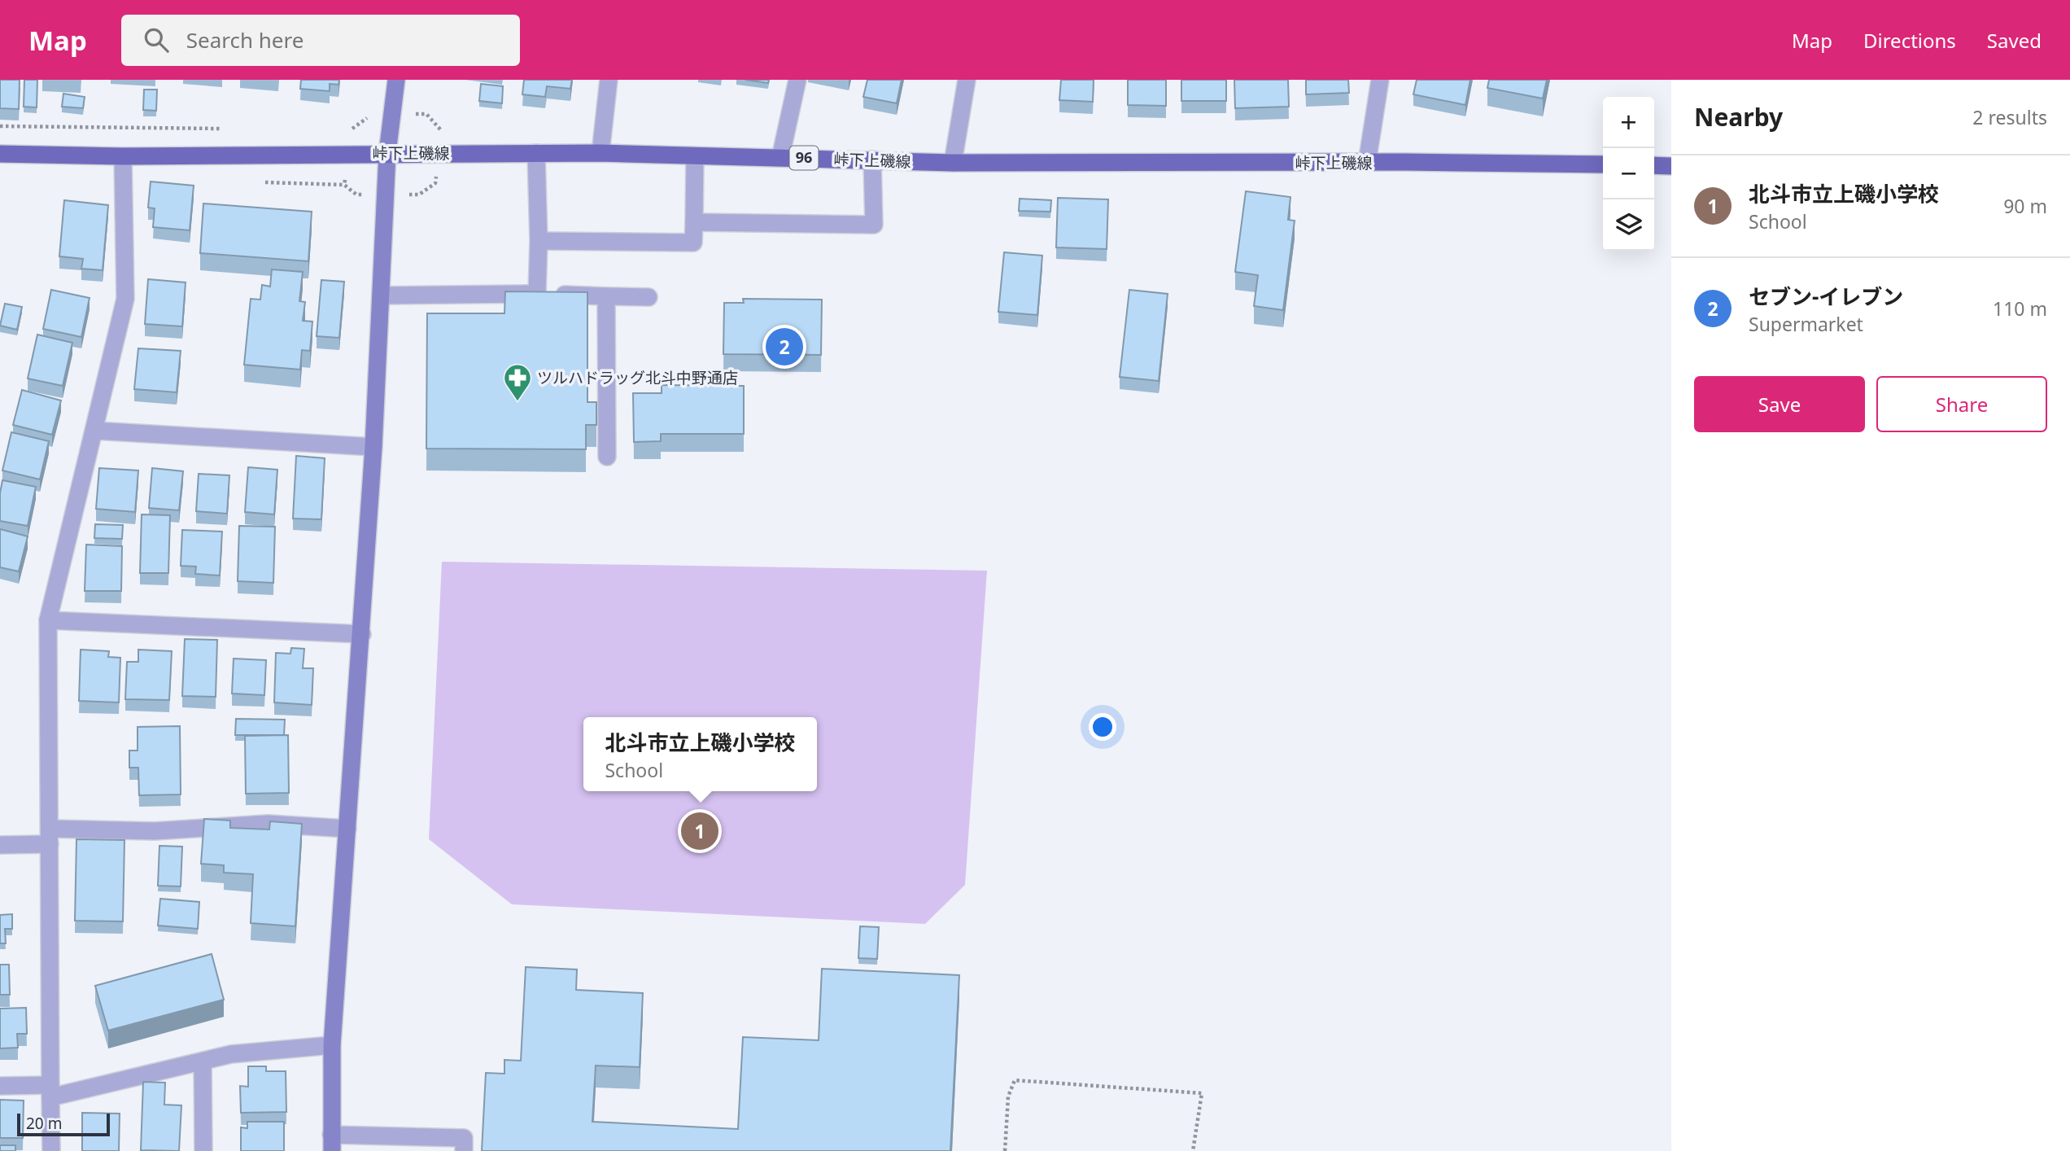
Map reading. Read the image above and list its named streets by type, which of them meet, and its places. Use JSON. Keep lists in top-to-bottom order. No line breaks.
{"streets":{"main road":["峠下上磯線","96"]},"places":{"pharmacy":["ツルハドラッグ北斗中野通店"]},"scale_bar":"20 m","page":{"header":"Map","search":"Search here","nav":["Map","Directions","Saved"],"heading":["Nearby","2 results"],"map_buttons":["+","−"],"list":[{"mark":"1","name":"北斗市立上磯小学校","note":"School","value":"90 m"},{"mark":"2","name":"セブン-イレブン","note":"Supermarket","value":"110 m"}],"pins":["2","1"],"buttons":["Save","Share"],"popup":["北斗市立上磯小学校","School"],"scale":"20 m"}}
